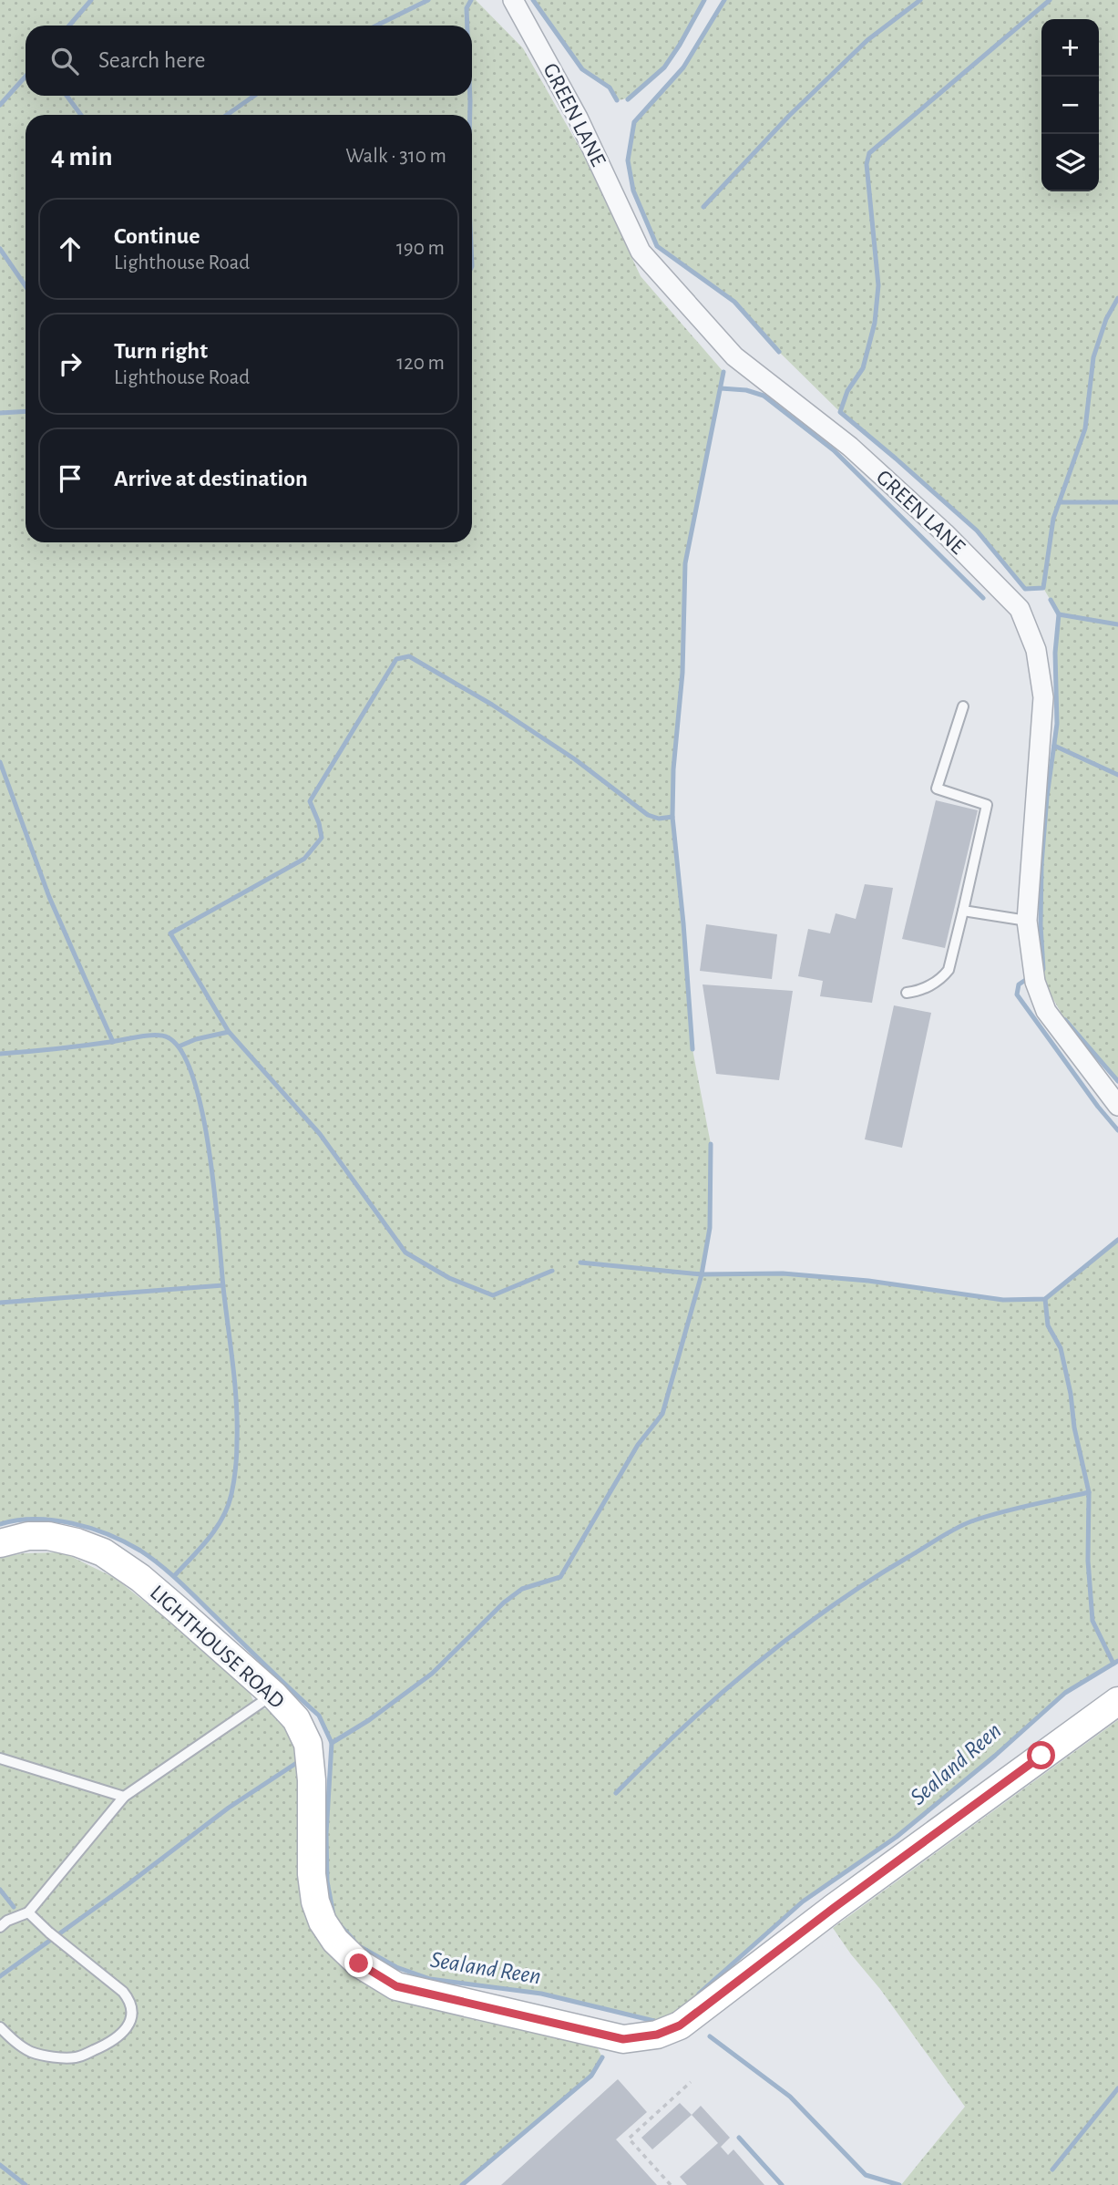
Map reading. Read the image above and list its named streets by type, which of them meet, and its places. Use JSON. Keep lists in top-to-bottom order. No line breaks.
{"streets":{"main road":["LIGHTHOUSE ROAD"],"street":["GREEN LANE"]},"water":["Sealand Reen"],"page":{"map_buttons":["+","−"],"search":"Search here","heading":["4 min","Walk · 310 m"],"list":[["Continue","Lighthouse Road","190 m"],["Turn right","Lighthouse Road","120 m"],"Arrive at destination"]}}
